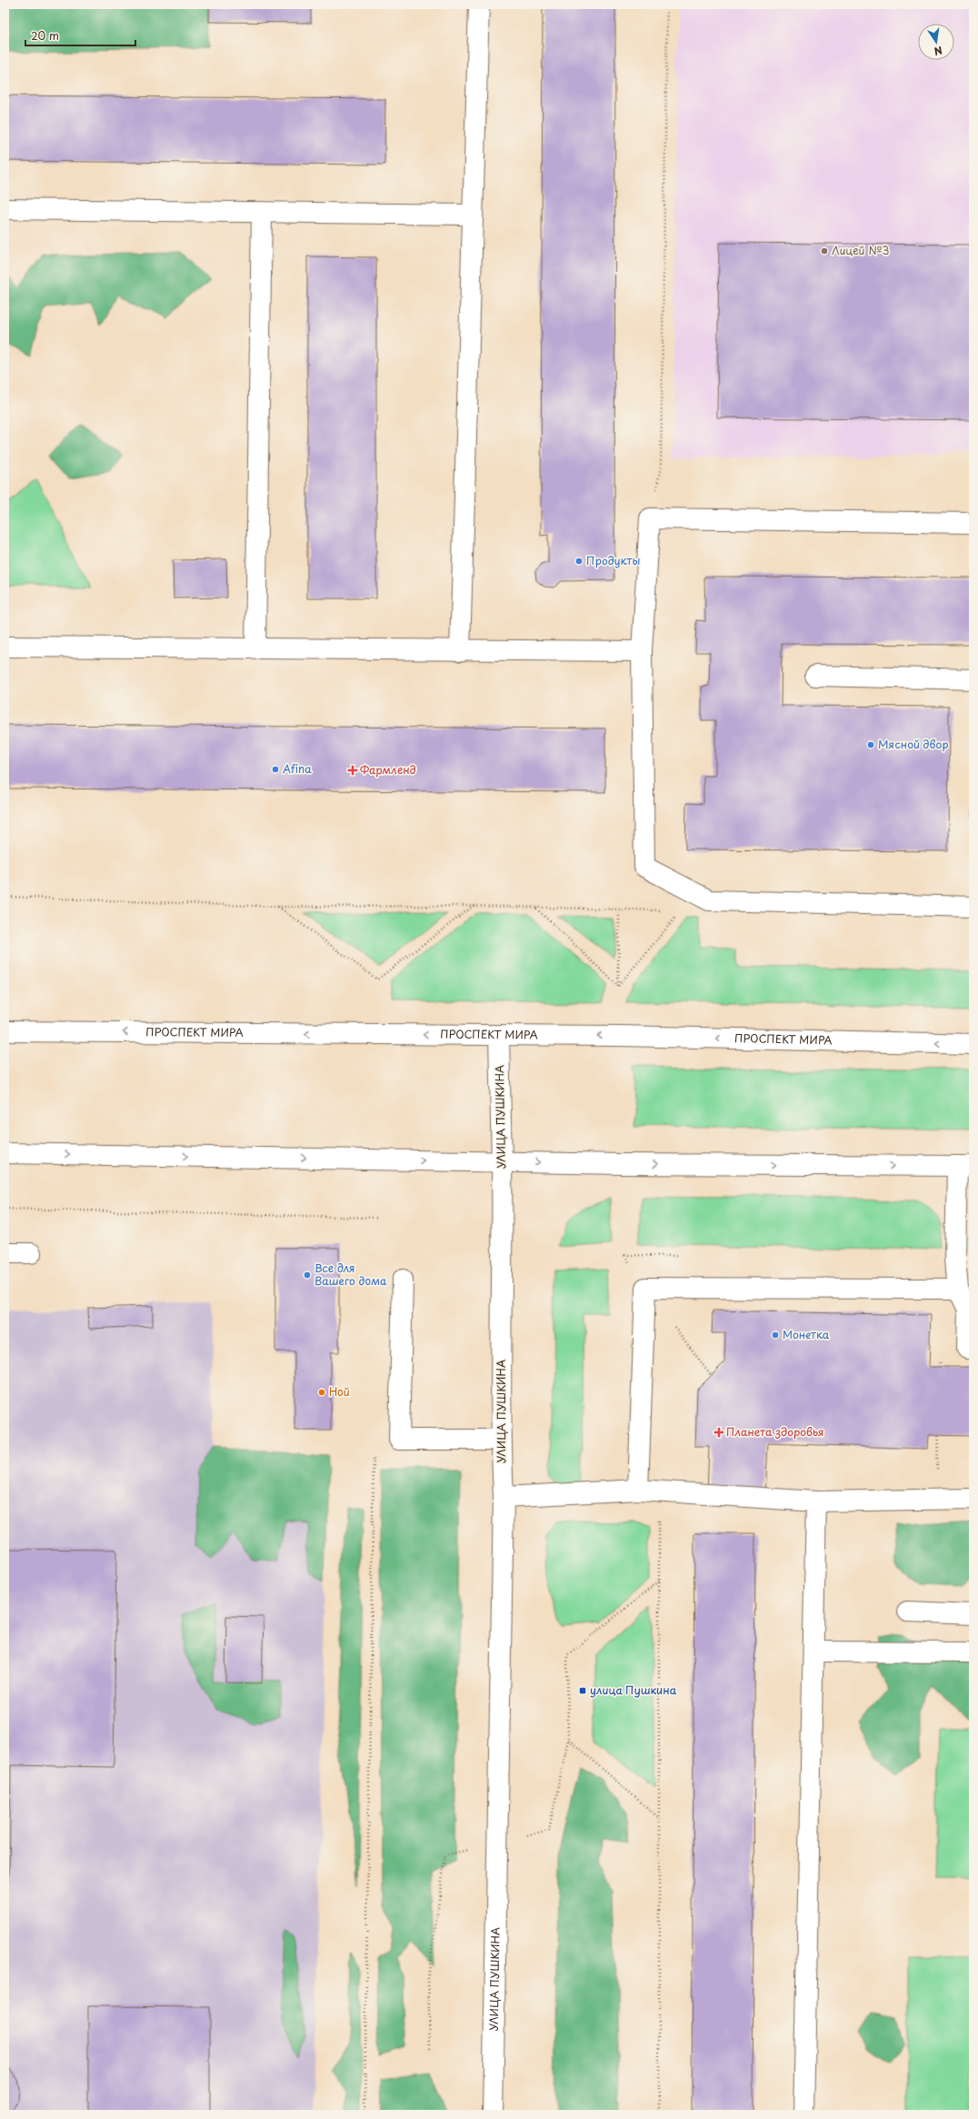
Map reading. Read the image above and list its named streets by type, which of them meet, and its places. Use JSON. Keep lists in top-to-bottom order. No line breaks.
{"streets":{"main road":["ПРОСПЕКТ МИРА","УЛИЦА ПУШКИНА"]},"crossings":[["ПРОСПЕКТ МИРА","УЛИЦА ПУШКИНА"]],"places":{"other":["Лицей №3","Продукты","Мясной двор","Afina","Все для Вашего дома","Монетка","Ной"],"health":["Фармленд","Планета здоровья"],"transit":["улица Пушкина"]},"scale_bar":"20 m","north":"bottom"}
